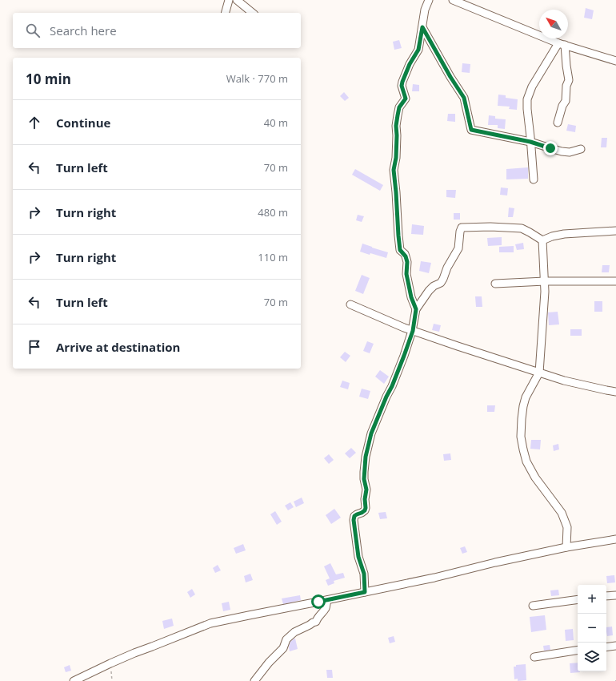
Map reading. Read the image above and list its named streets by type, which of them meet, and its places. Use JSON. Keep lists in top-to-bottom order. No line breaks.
{"north":"top left","page":{"search":"Search here","heading":["10 min","Walk · 770 m"],"list":[["Continue","40 m"],["Turn left","70 m"],["Turn right","480 m"],["Turn right","110 m"],["Turn left","70 m"],"Arrive at destination"],"map_buttons":["+","−"]}}
